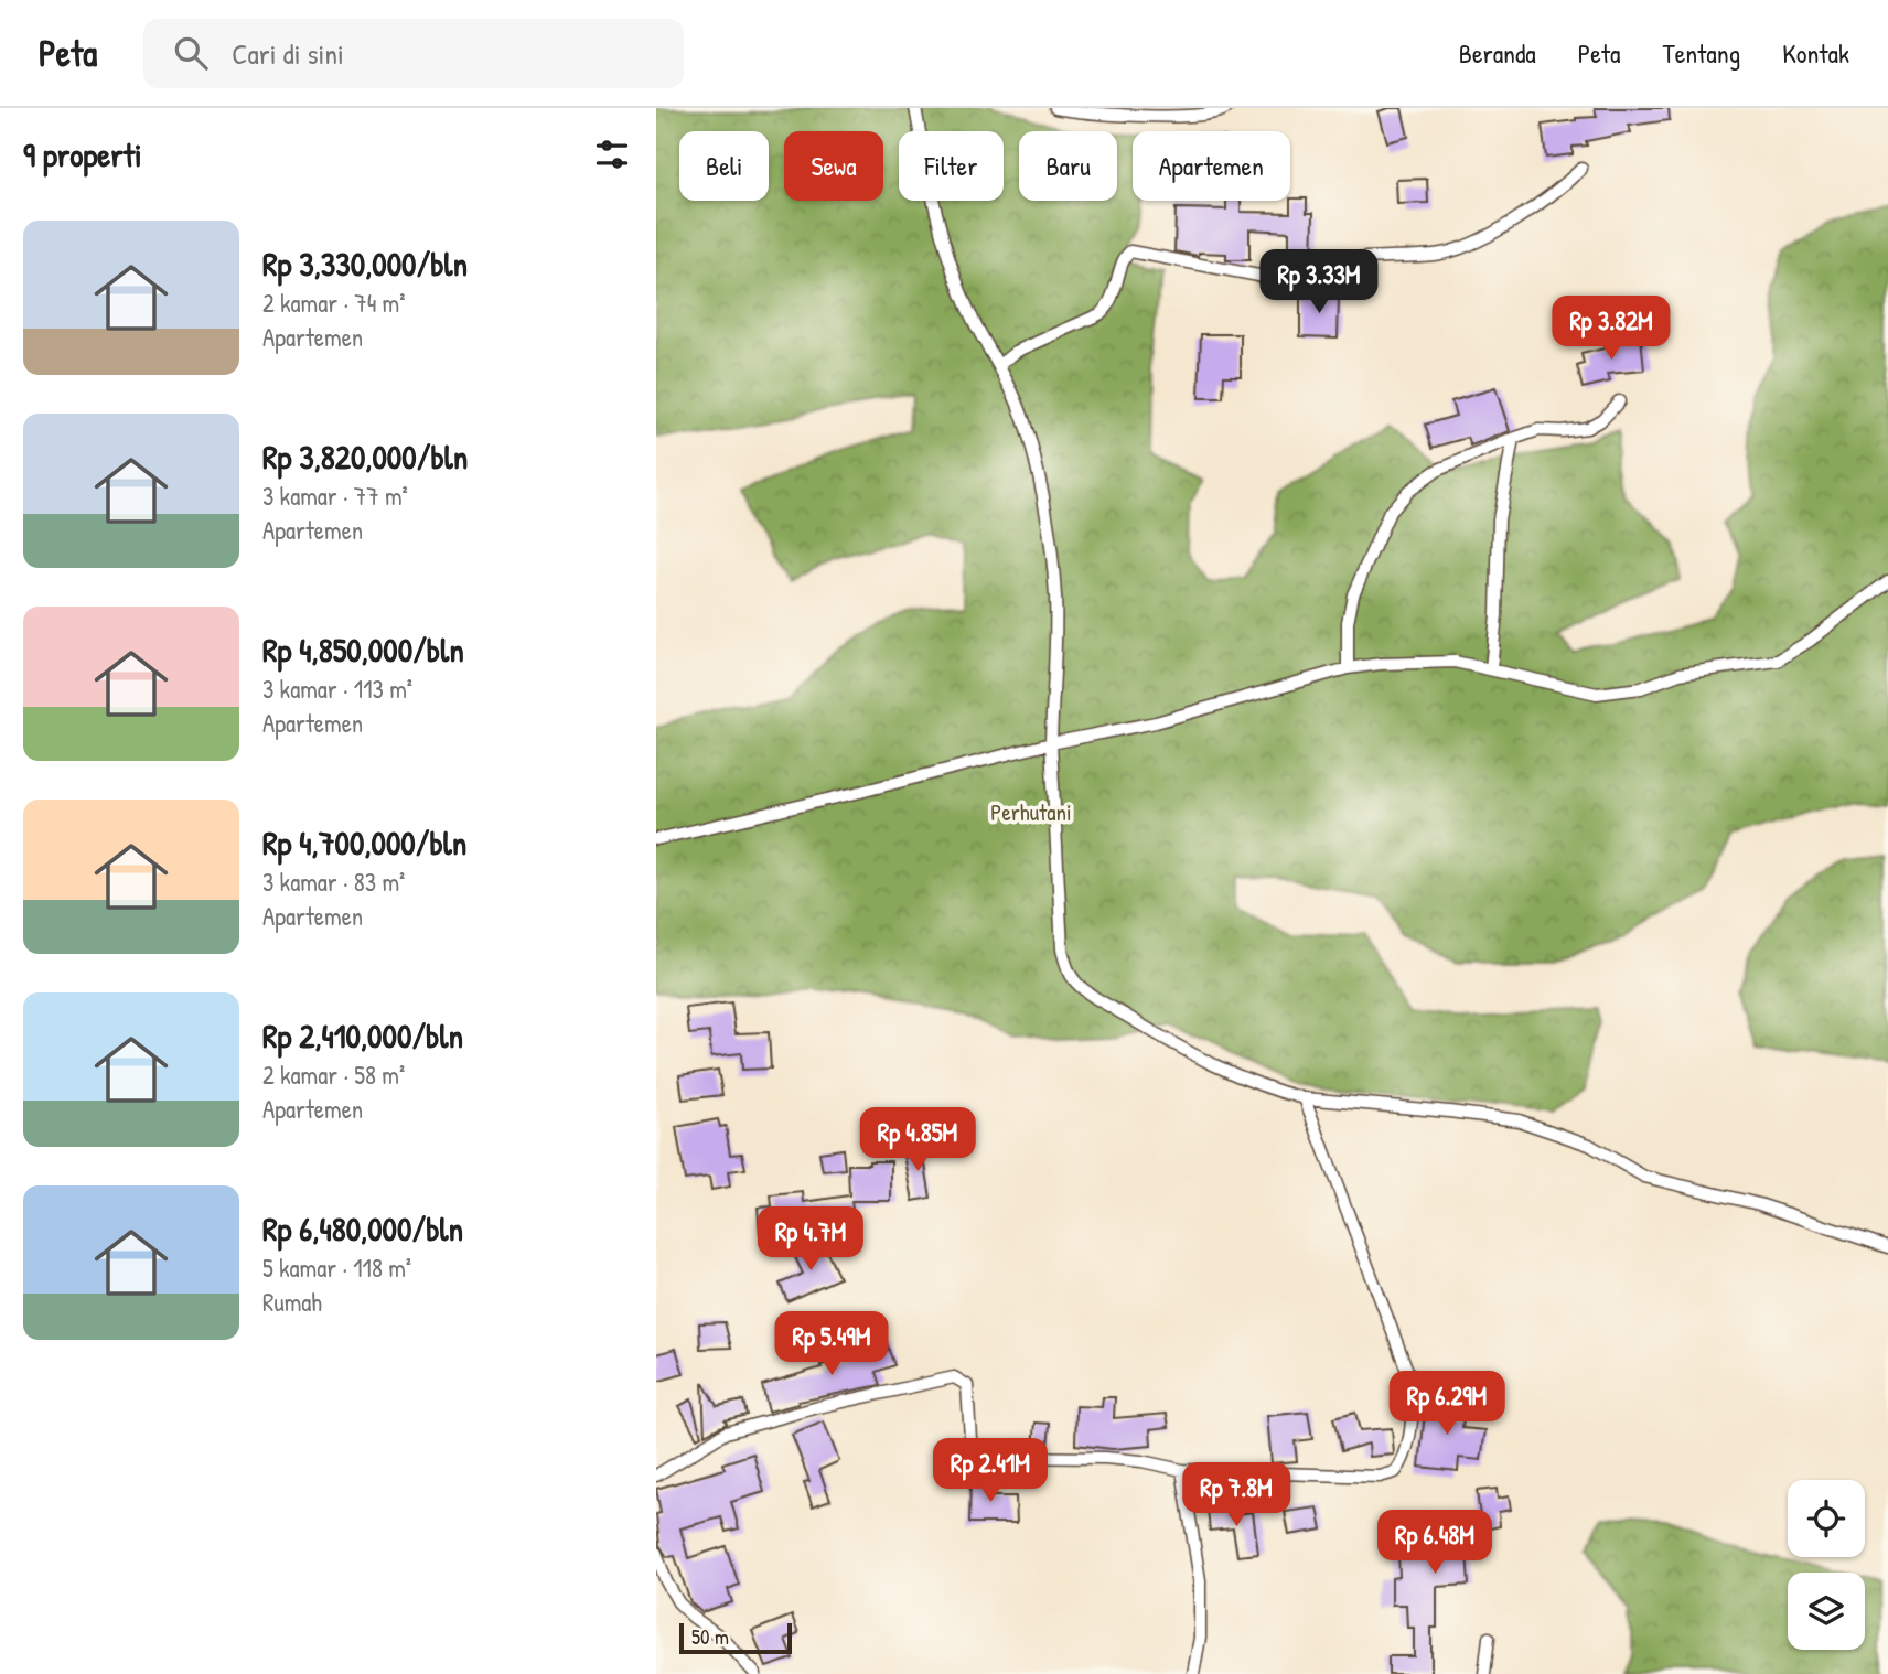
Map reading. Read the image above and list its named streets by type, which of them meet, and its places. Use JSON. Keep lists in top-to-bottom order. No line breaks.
{"parks":["Perhutani"],"scale_bar":"50 m","page":{"header":"Peta","search":"Cari di sini","nav":["Beranda","Peta","Tentang","Kontak"],"heading":"9 properti","chip":["Beli","Sewa","Filter","Baru","Apartemen"],"list":[{"name":"Rp 3,330,000/bln","note":"2 kamar · 74 m² · Apartemen"},{"name":"Rp 3,820,000/bln","note":"3 kamar · 77 m² · Apartemen"},{"name":"Rp 4,850,000/bln","note":"3 kamar · 113 m² · Apartemen"},{"name":"Rp 4,700,000/bln","note":"3 kamar · 83 m² · Apartemen"},{"name":"Rp 2,410,000/bln","note":"2 kamar · 58 m² · Apartemen"},{"name":"Rp 6,480,000/bln","note":"5 kamar · 118 m² · Rumah"}],"price":["Rp 3.33M","Rp 3.82M","Rp 4.85M","Rp 4.7M","Rp 5.49M","Rp 6.29M","Rp 2.41M","Rp 7.8M","Rp 6.48M"],"scale":"50 m"}}
